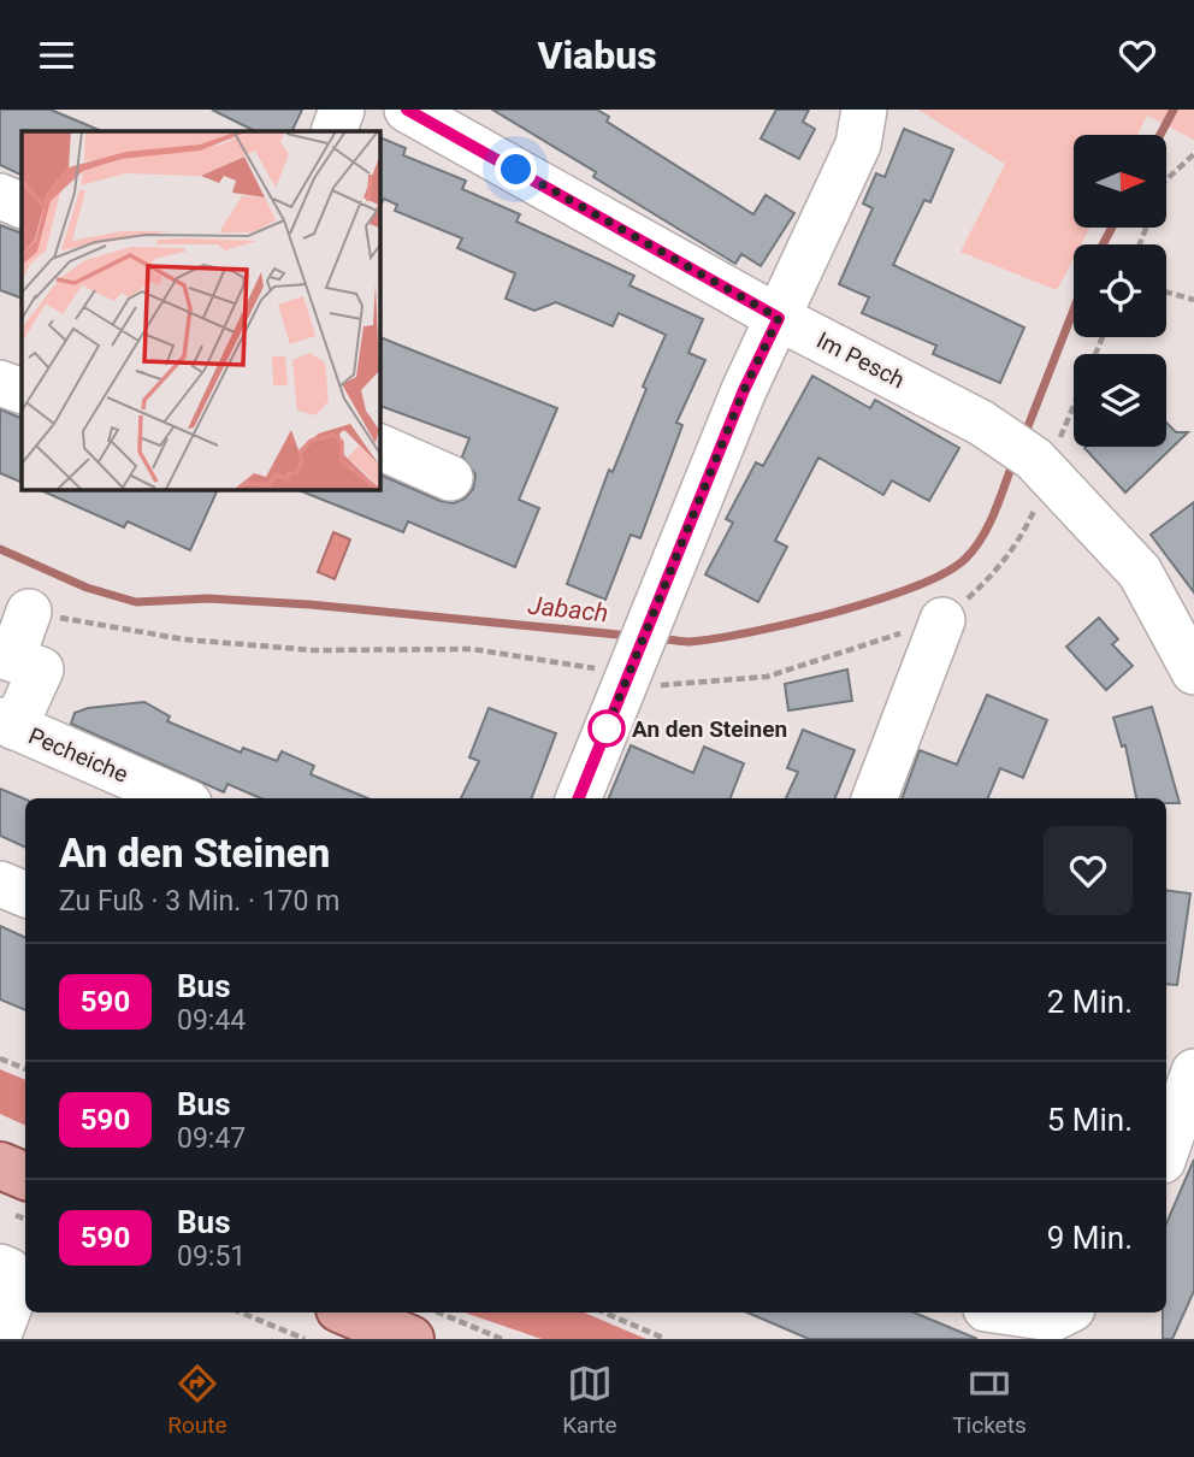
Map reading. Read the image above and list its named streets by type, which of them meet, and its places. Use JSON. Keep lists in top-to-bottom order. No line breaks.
{"streets":{"street":["Im Pesch","Pecheiche"]},"water":["Jabach"],"places":["An den Steinen"],"lines":["bus line 590"],"north":"right","page":{"header":"Viabus","heading":["An den Steinen","Zu Fuß · 3 Min. · 170 m"],"list":[{"mark":"590","name":"Bus","note":"09:44","value":"2 Min."},{"mark":"590","name":"Bus","note":"09:47","value":"5 Min."},{"mark":"590","name":"Bus","note":"09:51","value":"9 Min."}],"tabs":["Route","Karte","Tickets"]}}
